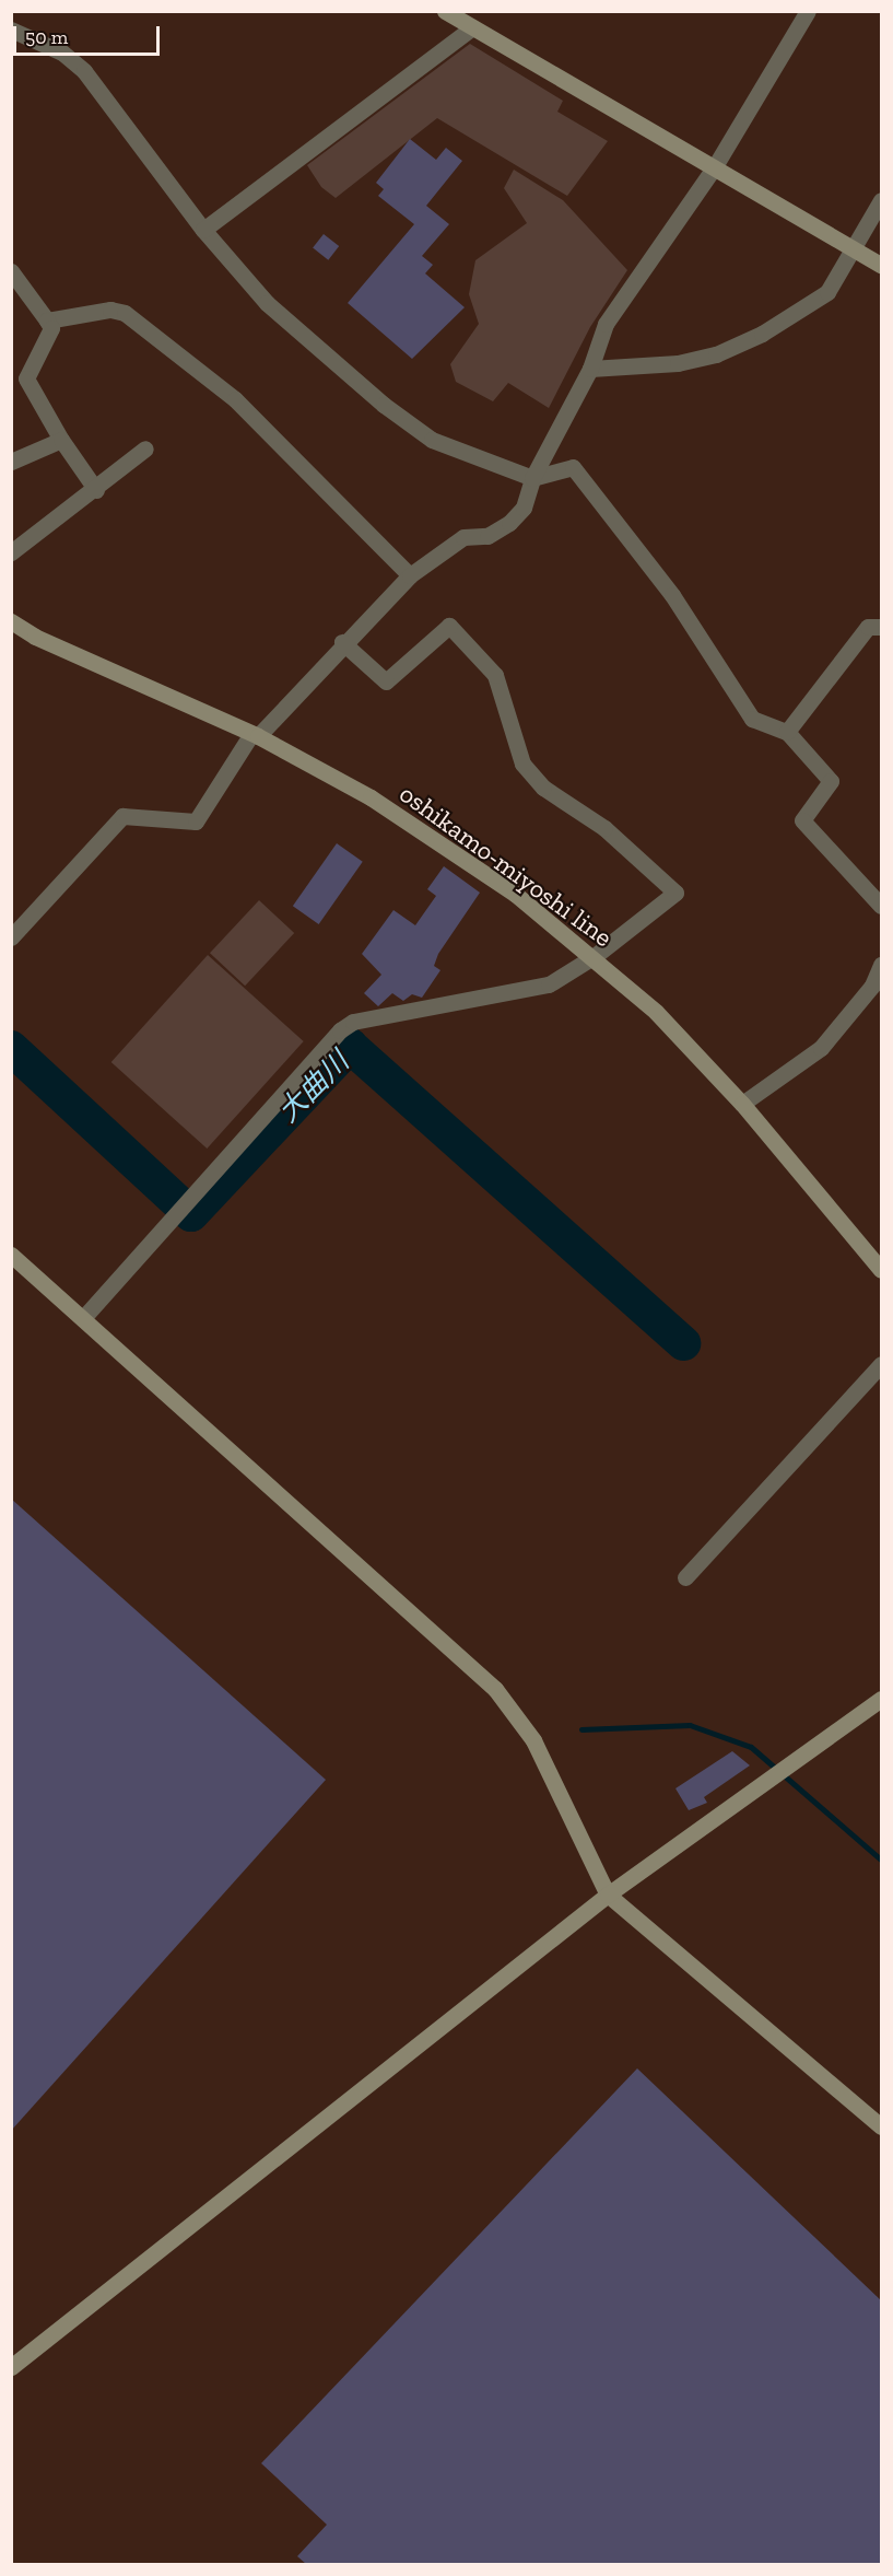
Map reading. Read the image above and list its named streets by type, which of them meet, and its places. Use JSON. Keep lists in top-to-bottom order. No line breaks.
{"streets":{"street":["oshikamo-miyoshi line"]},"water":["大曲川"],"scale_bar":"50 m"}
